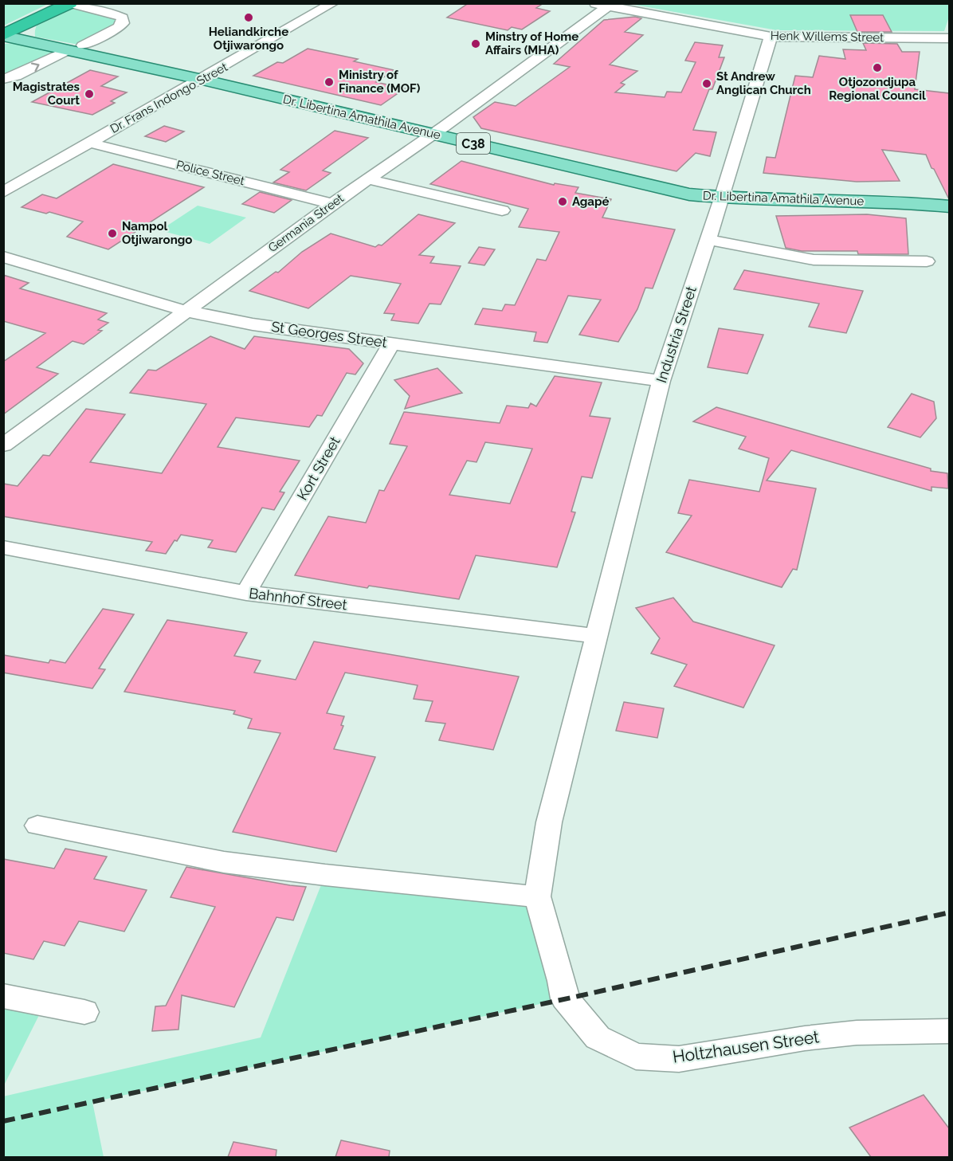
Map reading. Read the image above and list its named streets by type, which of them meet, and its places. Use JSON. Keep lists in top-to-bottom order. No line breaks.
{"streets":{"main road":["Dr. Libertina Amathila Avenue","C38"],"street":["Henk Willems Street","Dr. Frans Indongo Street","Police Street","Germania Street","St Georges Street","Industria Street","Kort Street","Bahnhof Street","Holtzhausen Street"]},"crossings":[["Henk Willems Street","Germania Street"],["Henk Willems Street","Industria Street"],["Dr. Frans Indongo Street","Dr. Libertina Amathila Avenue"],["Dr. Frans Indongo Street","Police Street"],["Dr. Libertina Amathila Avenue","Germania Street"],["Dr. Libertina Amathila Avenue","Industria Street"],["Police Street","Germania Street"],["Germania Street","St Georges Street"],["St Georges Street","Industria Street"],["St Georges Street","Kort Street"],["Industria Street","Bahnhof Street"],["Industria Street","Holtzhausen Street"],["Kort Street","Bahnhof Street"],["Bahnhof Street","Holtzhausen Street"]],"places":["Heliandkirche Otjiwarongo","Minstry of Home Affairs (MHA)","Otjozondjupa Regional Council","Ministry of Finance (MOF)","St Andrew Anglican Church","Magistrates Court","Agapé","Nampol Otjiwarongo"]}
